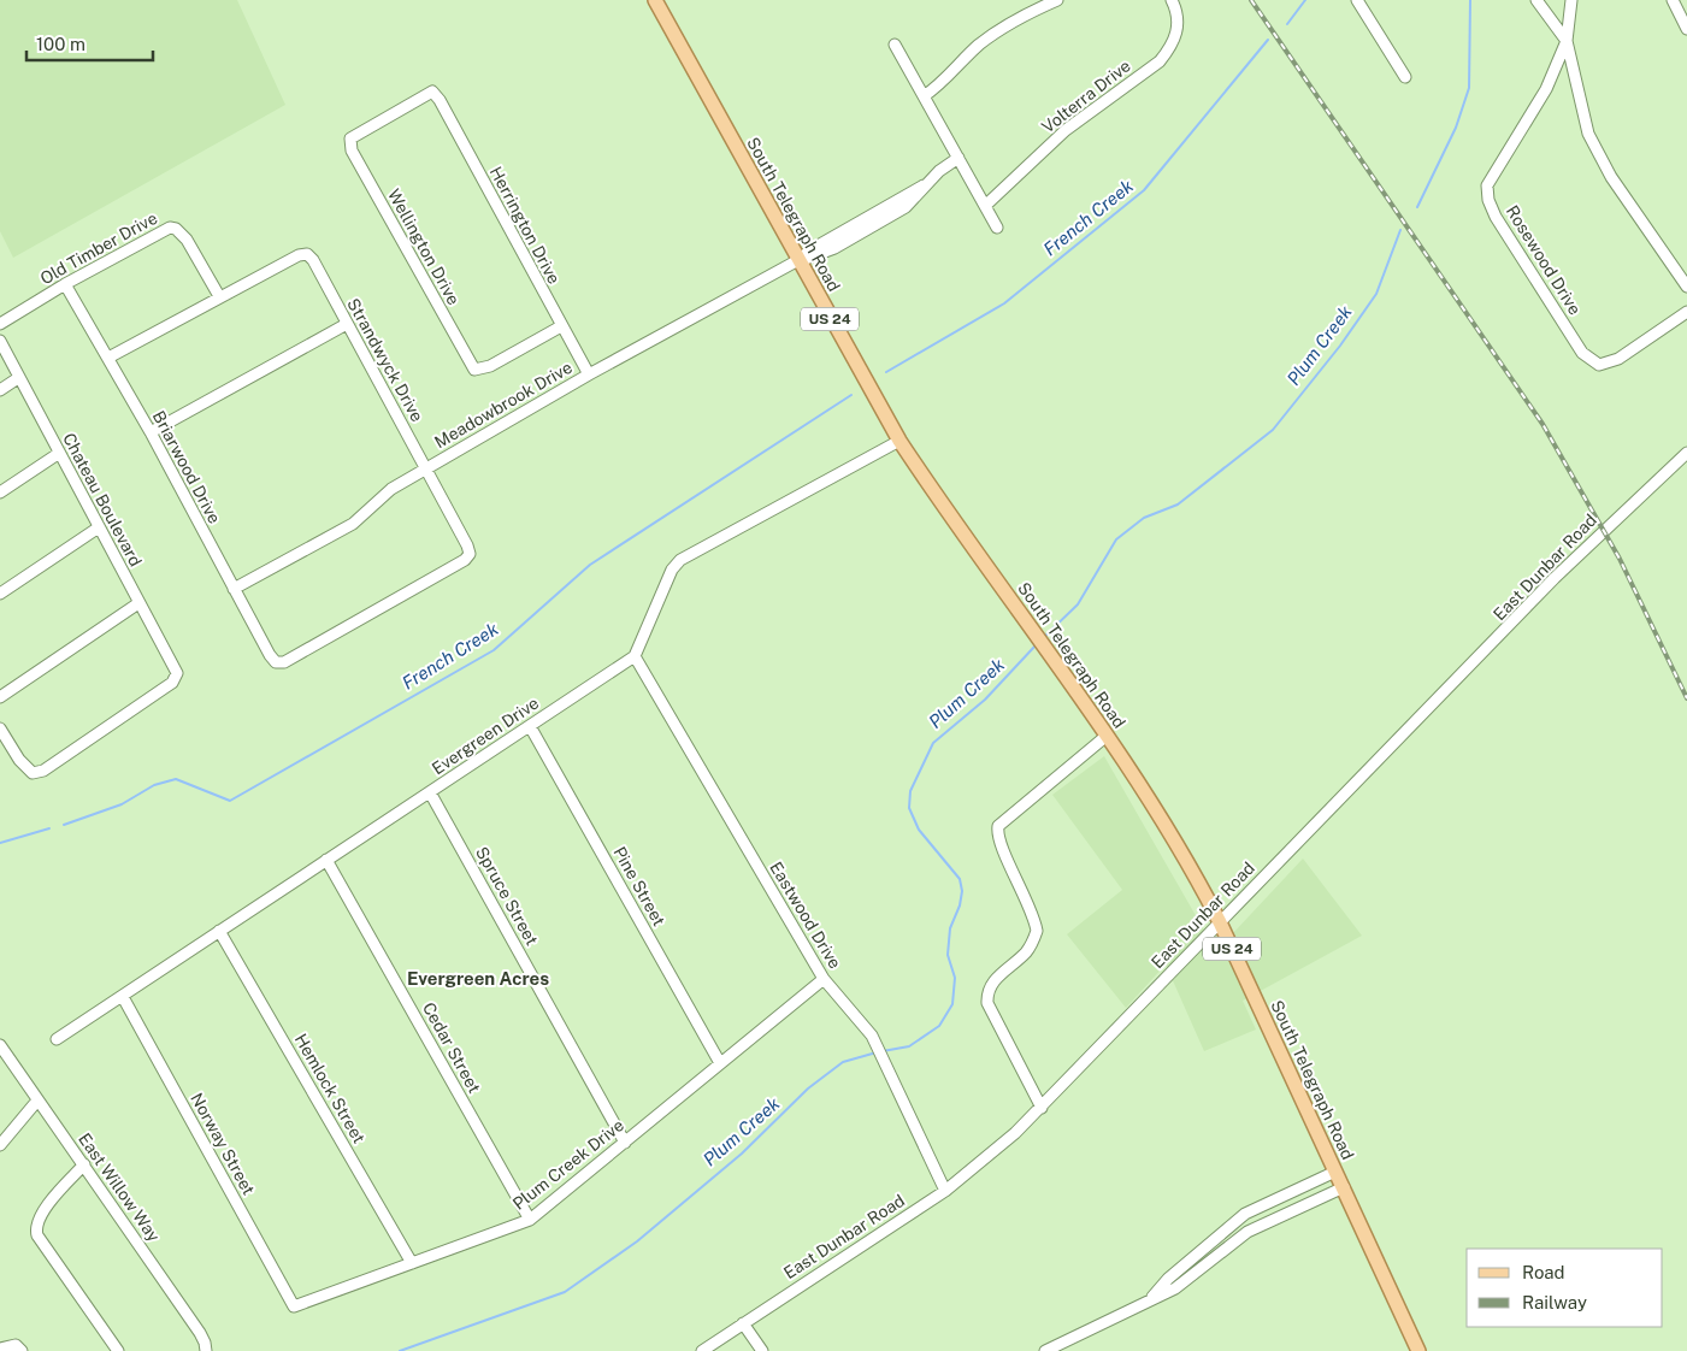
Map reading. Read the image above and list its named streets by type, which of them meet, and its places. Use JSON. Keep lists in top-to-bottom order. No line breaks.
{"streets":{"main road":["South Telegraph Road","US 24"],"street":["Volterra Drive","Herrington Drive","Wellington Drive","Old Timber Drive","Rosewood Drive","Strandwyck Drive","Meadowbrook Drive","Briarwood Drive","Chateau Boulevard","East Dunbar Road","Evergreen Drive","Pine Street","Spruce Street","Eastwood Drive","Cedar Street","Hemlock Street","Norway Street","Plum Creek Drive","East Willow Way"]},"crossings":[["South Telegraph Road","Meadowbrook Drive"],["South Telegraph Road","East Dunbar Road"],["Herrington Drive","Wellington Drive"],["Herrington Drive","Meadowbrook Drive"],["Old Timber Drive","Strandwyck Drive"],["Old Timber Drive","Briarwood Drive"],["Strandwyck Drive","Meadowbrook Drive"],["Strandwyck Drive","Briarwood Drive"],["Meadowbrook Drive","Briarwood Drive"],["East Dunbar Road","Eastwood Drive"],["Evergreen Drive","Pine Street"],["Evergreen Drive","Spruce Street"],["Evergreen Drive","Eastwood Drive"],["Evergreen Drive","Cedar Street"],["Evergreen Drive","Hemlock Street"],["Evergreen Drive","Norway Street"],["Pine Street","Plum Creek Drive"],["Spruce Street","Plum Creek Drive"],["Eastwood Drive","Plum Creek Drive"],["Cedar Street","Plum Creek Drive"],["Hemlock Street","Plum Creek Drive"],["Norway Street","Plum Creek Drive"]],"districts":["Evergreen Acres"],"water":["French Creek","Plum Creek"],"legend":["Road","Railway"],"scale_bar":"100 m"}
